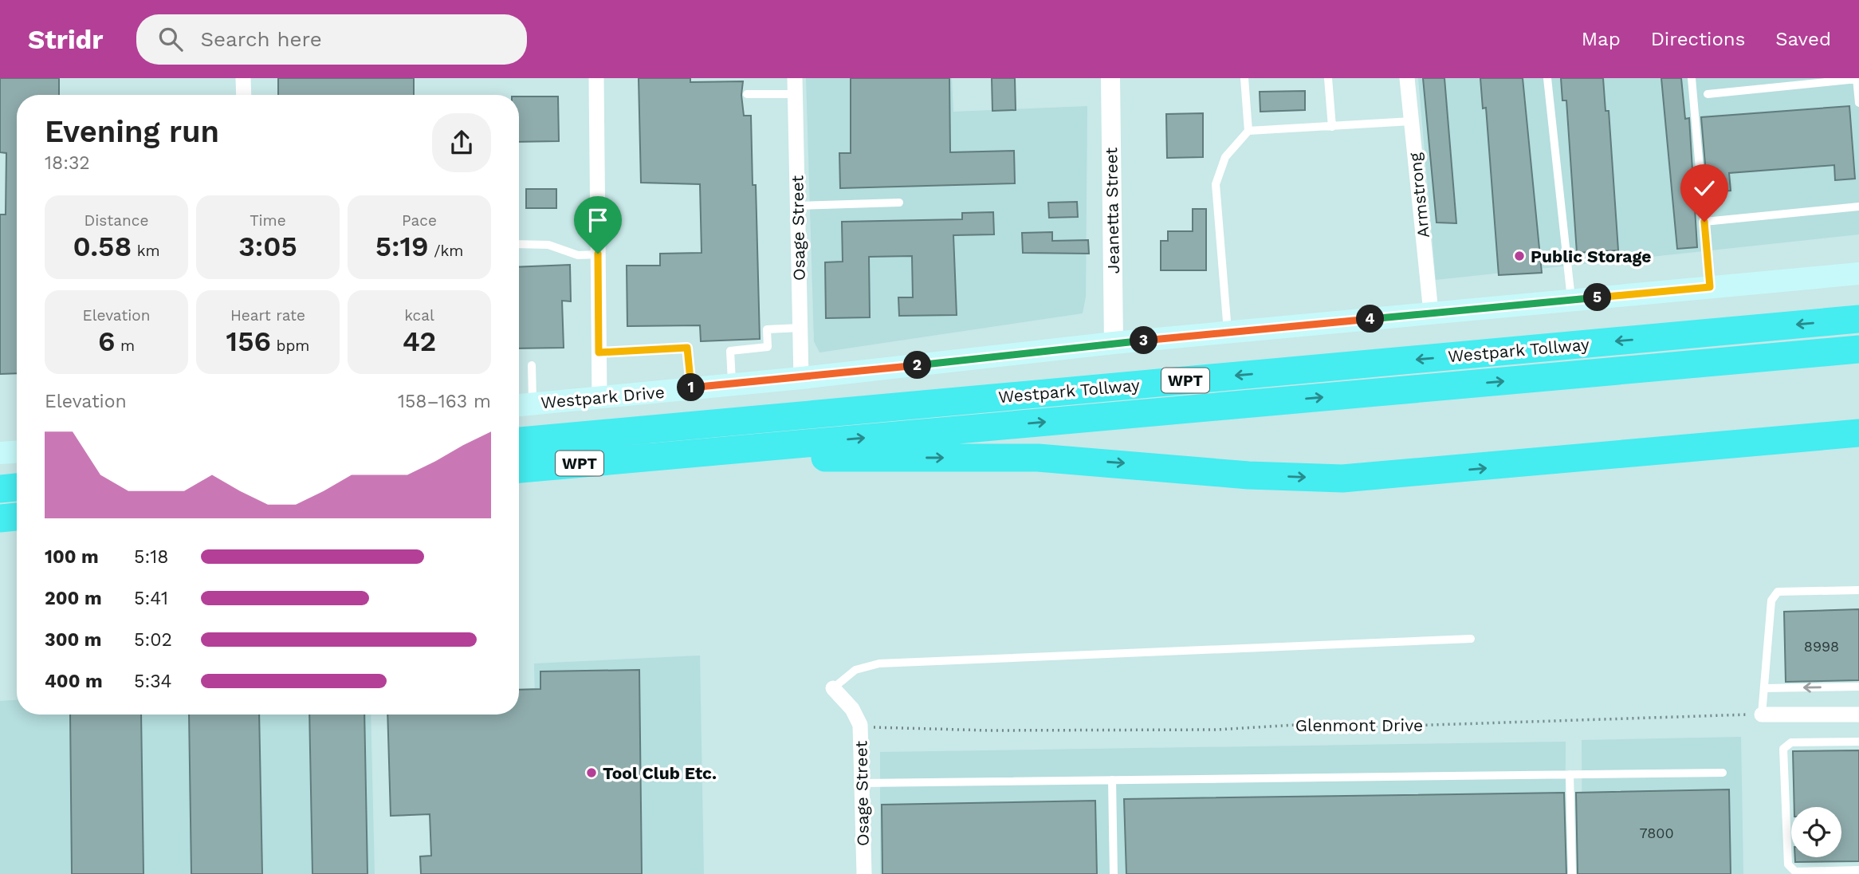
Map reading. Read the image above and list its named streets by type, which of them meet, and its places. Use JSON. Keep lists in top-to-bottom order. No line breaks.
{"streets":{"highway":["Westpark Tollway","WPT"],"main road":["Westpark Drive"],"street":["Armstrong","Jeanetta Street","Osage Street"],"path":["Glenmont Drive"]},"crossings":[["Armstrong","Westpark Drive"],["Jeanetta Street","Westpark Drive"],["Osage Street","Westpark Drive"],["Osage Street","Glenmont Drive"]],"places":["Public Storage","Tool Club Etc."],"house_numbers":["8998","7800"],"page":{"header":"Stridr","search":"Search here","nav":["Map","Directions","Saved"],"heading":["Evening run","18:32"],"stats":[["Distance","0.58 km"],["Time","3:05"],["Pace","5:19 /km"],["Elevation","6 m"],["Heart rate","156 bpm"],["kcal","42"]],"pins":["5","4","3","2","1"],"chart":["Elevation","158–163 m"],"list":[{"name":"100 m","note":"5:18"},{"name":"200 m","note":"5:41"},{"name":"300 m","note":"5:02"},{"name":"400 m","note":"5:34"}]}}
